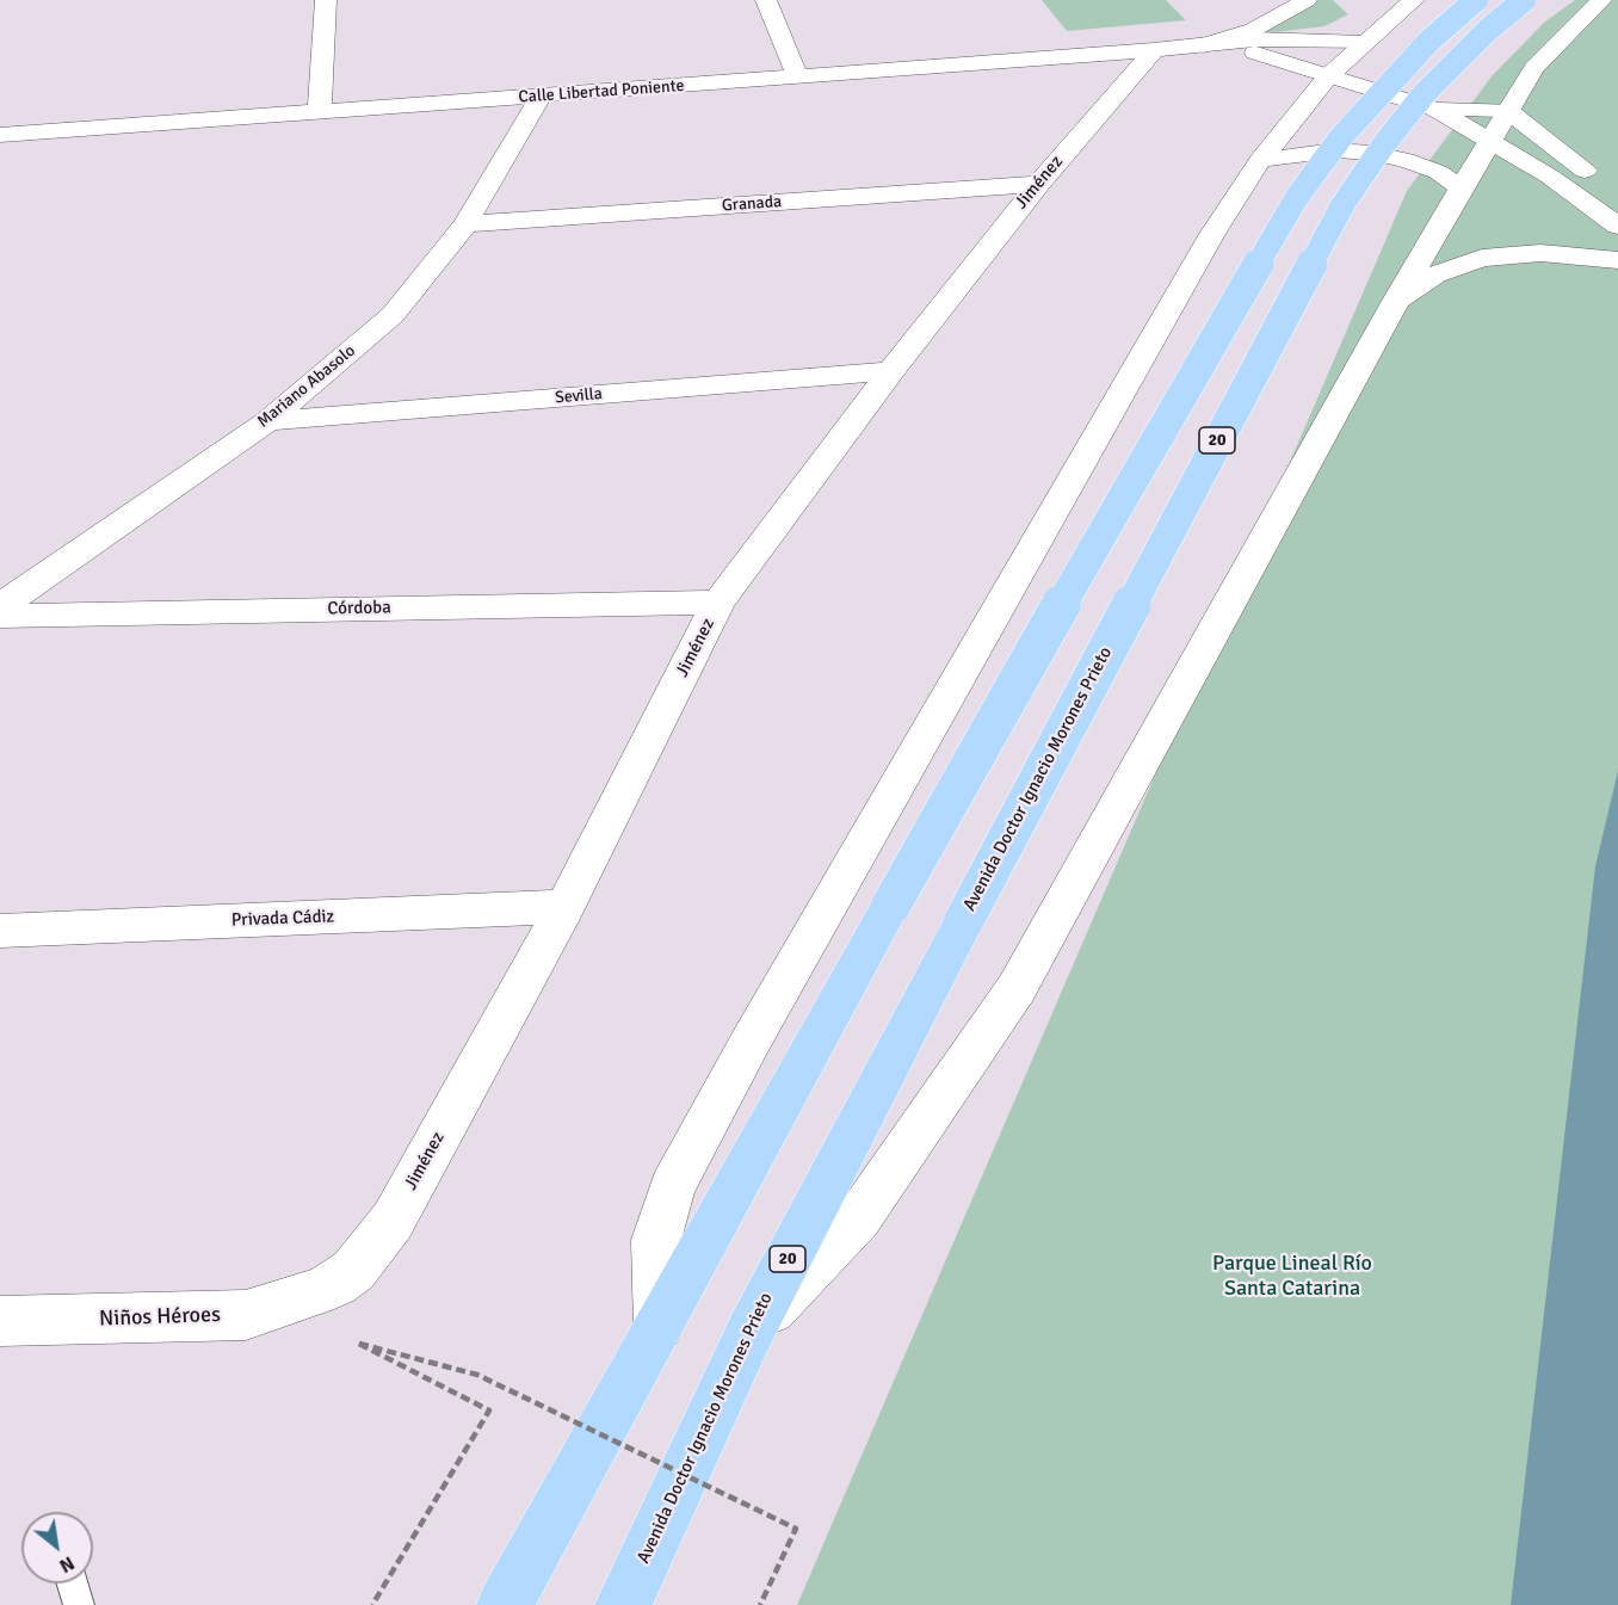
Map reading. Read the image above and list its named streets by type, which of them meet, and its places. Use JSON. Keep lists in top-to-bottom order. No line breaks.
{"streets":{"main road":["20","Avenida Doctor Ignacio Morones Prieto"],"street":["Calle Libertad Poniente","Jiménez","Granada","Mariano Abasolo","Sevilla","Córdoba","Privada Cádiz","Niños Héroes"]},"crossings":[["Calle Libertad Poniente","Jiménez"],["Calle Libertad Poniente","Mariano Abasolo"],["Jiménez","Granada"],["Jiménez","Sevilla"],["Jiménez","Córdoba"],["Jiménez","Privada Cádiz"],["Jiménez","Niños Héroes"],["Granada","Mariano Abasolo"],["Mariano Abasolo","Sevilla"],["20","Avenida Doctor Ignacio Morones Prieto"]],"parks":["Parque Lineal Río Santa Catarina"],"north":"bottom right"}
